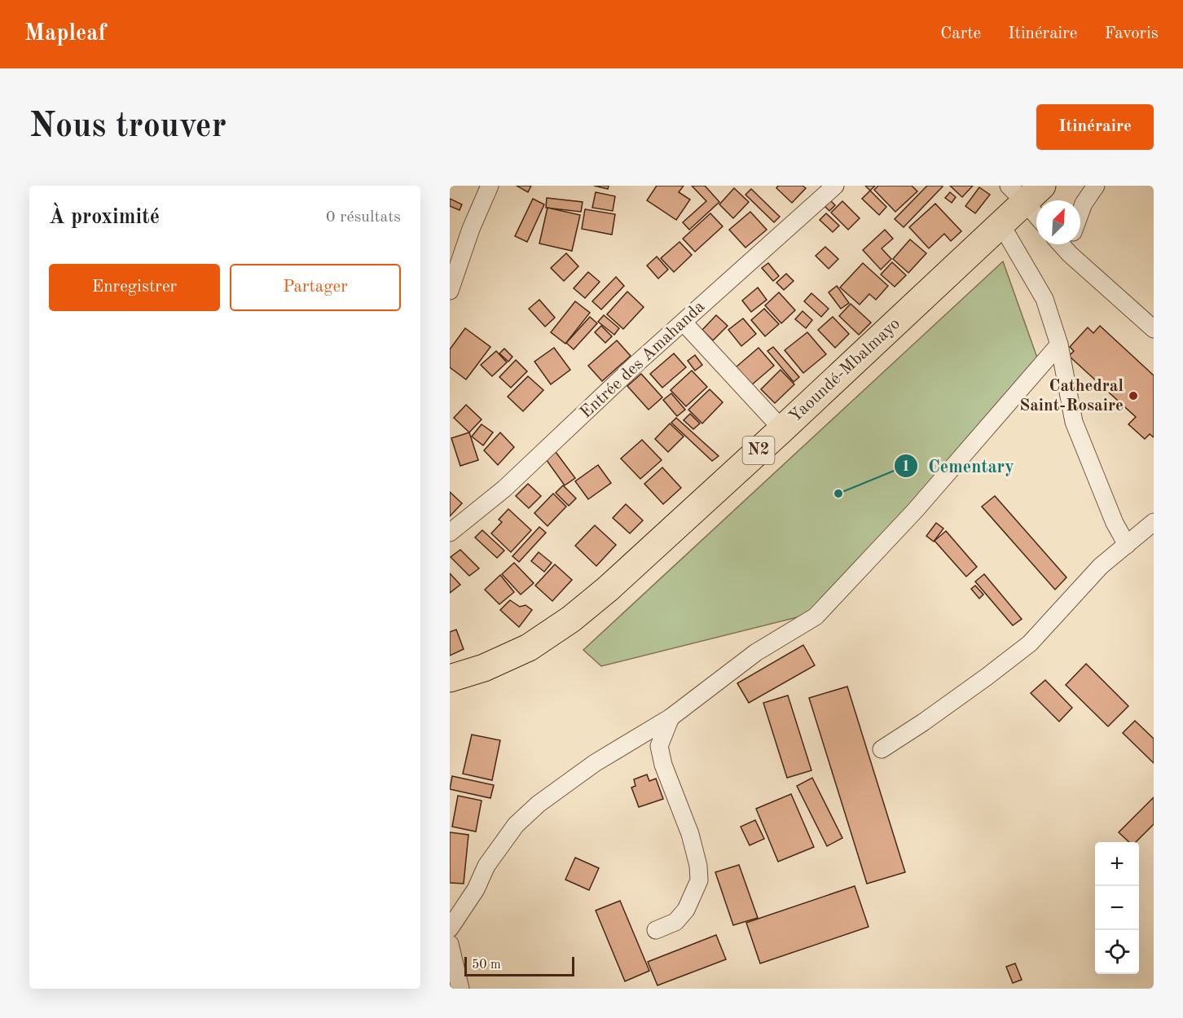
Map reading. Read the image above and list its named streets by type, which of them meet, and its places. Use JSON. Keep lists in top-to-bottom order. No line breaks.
{"streets":{"highway":["Yaoundé-Mbalmayo","N2"],"street":["Entrée des Amahanda"]},"places":["Cathedral Saint-Rosaire","Cementary"],"scale_bar":"50 m","north":"top right","page":{"header":"Mapleaf","nav":["Carte","Itinéraire","Favoris"],"buttons":["Itinéraire",["Enregistrer","Partager"]],"title":"Nous trouver","heading":["À proximité","0 résultats"],"map_buttons":["+","−"],"scale":"50 m"}}
